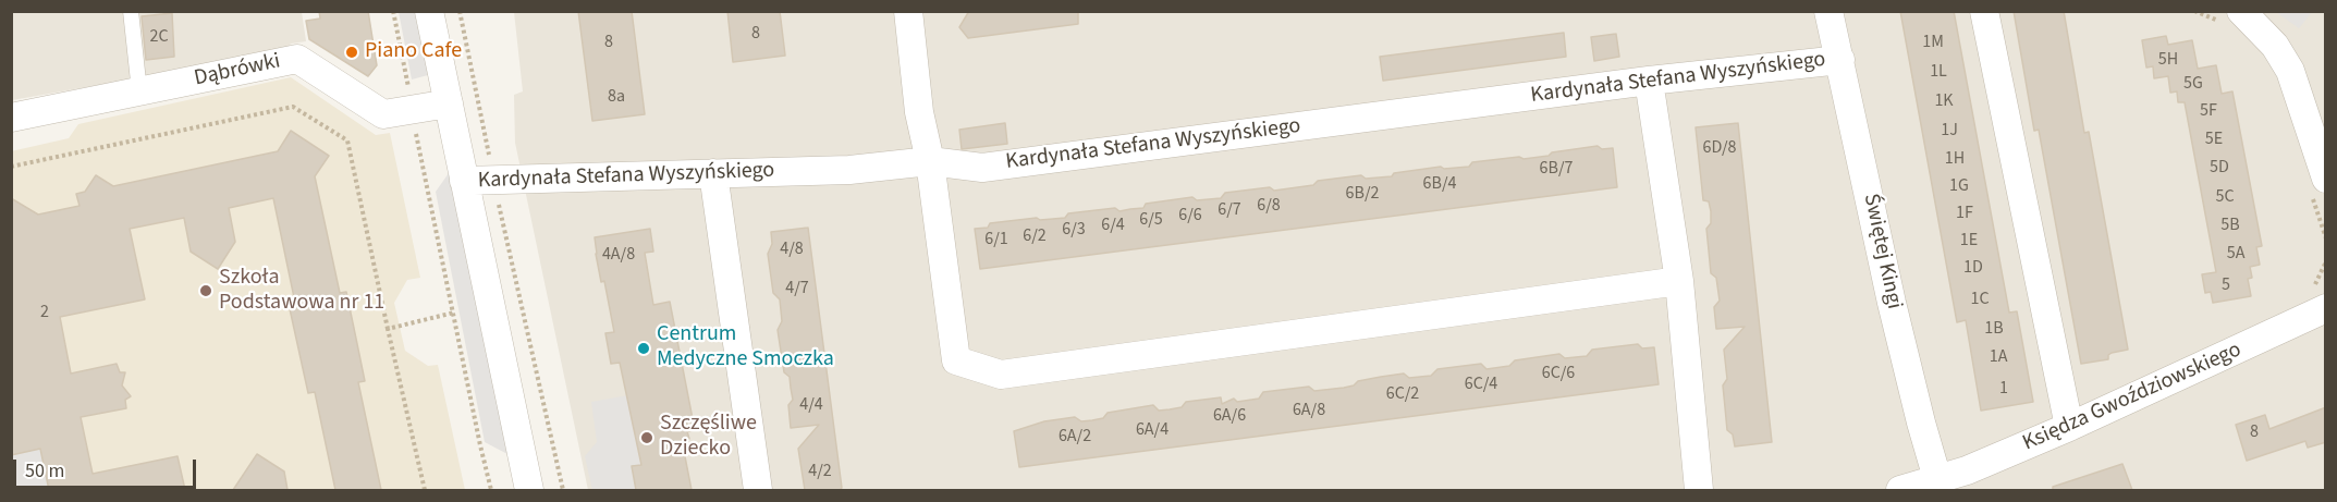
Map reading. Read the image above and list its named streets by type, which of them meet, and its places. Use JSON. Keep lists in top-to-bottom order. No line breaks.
{"streets":{"street":["Dąbrówki","Kardynała Stefana Wyszyńskiego","Świętej Kingi","Księdza Gwoździowskiego"]},"crossings":[["Dąbrówki","Kardynała Stefana Wyszyńskiego"],["Kardynała Stefana Wyszyńskiego","Świętej Kingi"],["Świętej Kingi","Księdza Gwoździowskiego"]],"places":["Piano Cafe","Szkoła Podstawowa nr 11","Centrum Medyczne Smoczka","Szczęśliwe Dziecko"],"house_numbers":["8","2C","8","1M","5H","1L","5G","8a","1K","5F","1J","5E","6D/8","1H","5D","6B/7","6B/4","1G","6B/2","5C","6/8","6/7","1F","6/6","6/5","6/4","5B","6/3","6/2","6/1","1E","4/8","5A","4A/8","1D","5","4/7","1C","2","1B","1A","6C/6","6C/4","1","6C/2","4/4","6A/8","6A/6","6A/4","8","6A/2","4/2"],"scale_bar":"50 m"}
